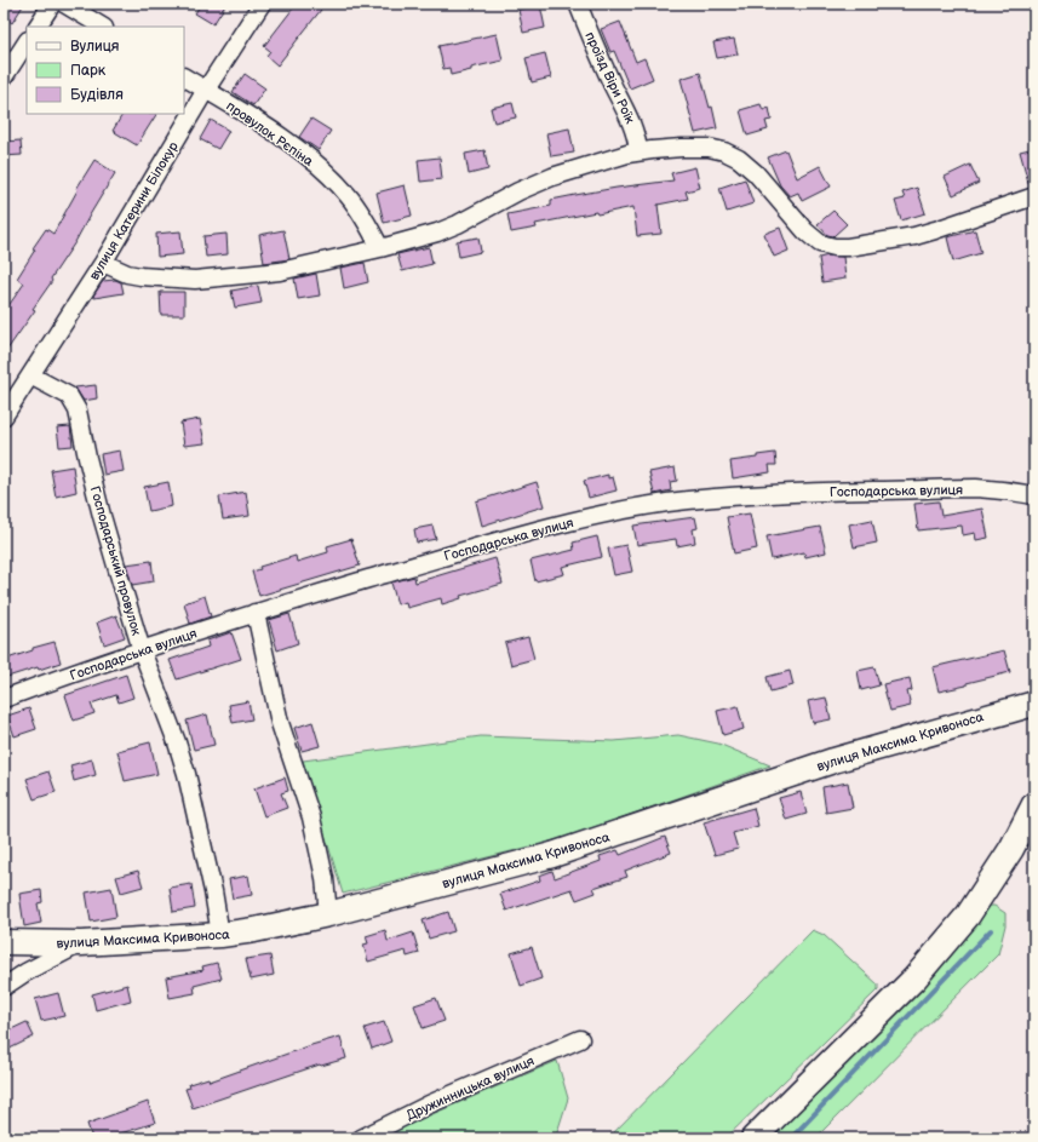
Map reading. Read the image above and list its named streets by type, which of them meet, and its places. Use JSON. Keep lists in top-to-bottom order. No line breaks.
{"streets":{"street":["проїзд Віри Роїк","провулок Рєпіна","вулиця Катерини Білокур","Господарська вулиця","Господарський провулок","вулиця Максима Кривоноса","Дружинницька вулиця"]},"crossings":[["провулок Рєпіна","вулиця Катерини Білокур"],["вулиця Катерини Білокур","Господарський провулок"],["Господарська вулиця","Господарський провулок"],["Господарський провулок","вулиця Максима Кривоноса"]],"legend":["Вулиця","Парк","Будівля"]}
